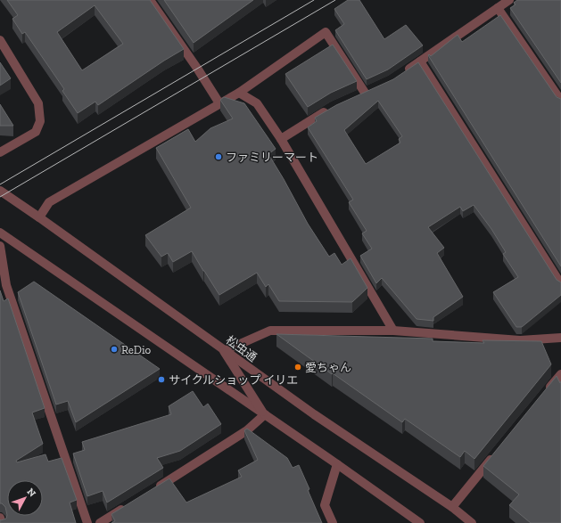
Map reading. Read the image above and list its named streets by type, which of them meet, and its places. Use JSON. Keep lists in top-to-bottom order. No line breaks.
{"streets":{"street":["松虫通"]},"places":["ファミリーマート","ReDio","愛ちゃん","サイクルショップ イリエ"],"north":"top right"}
